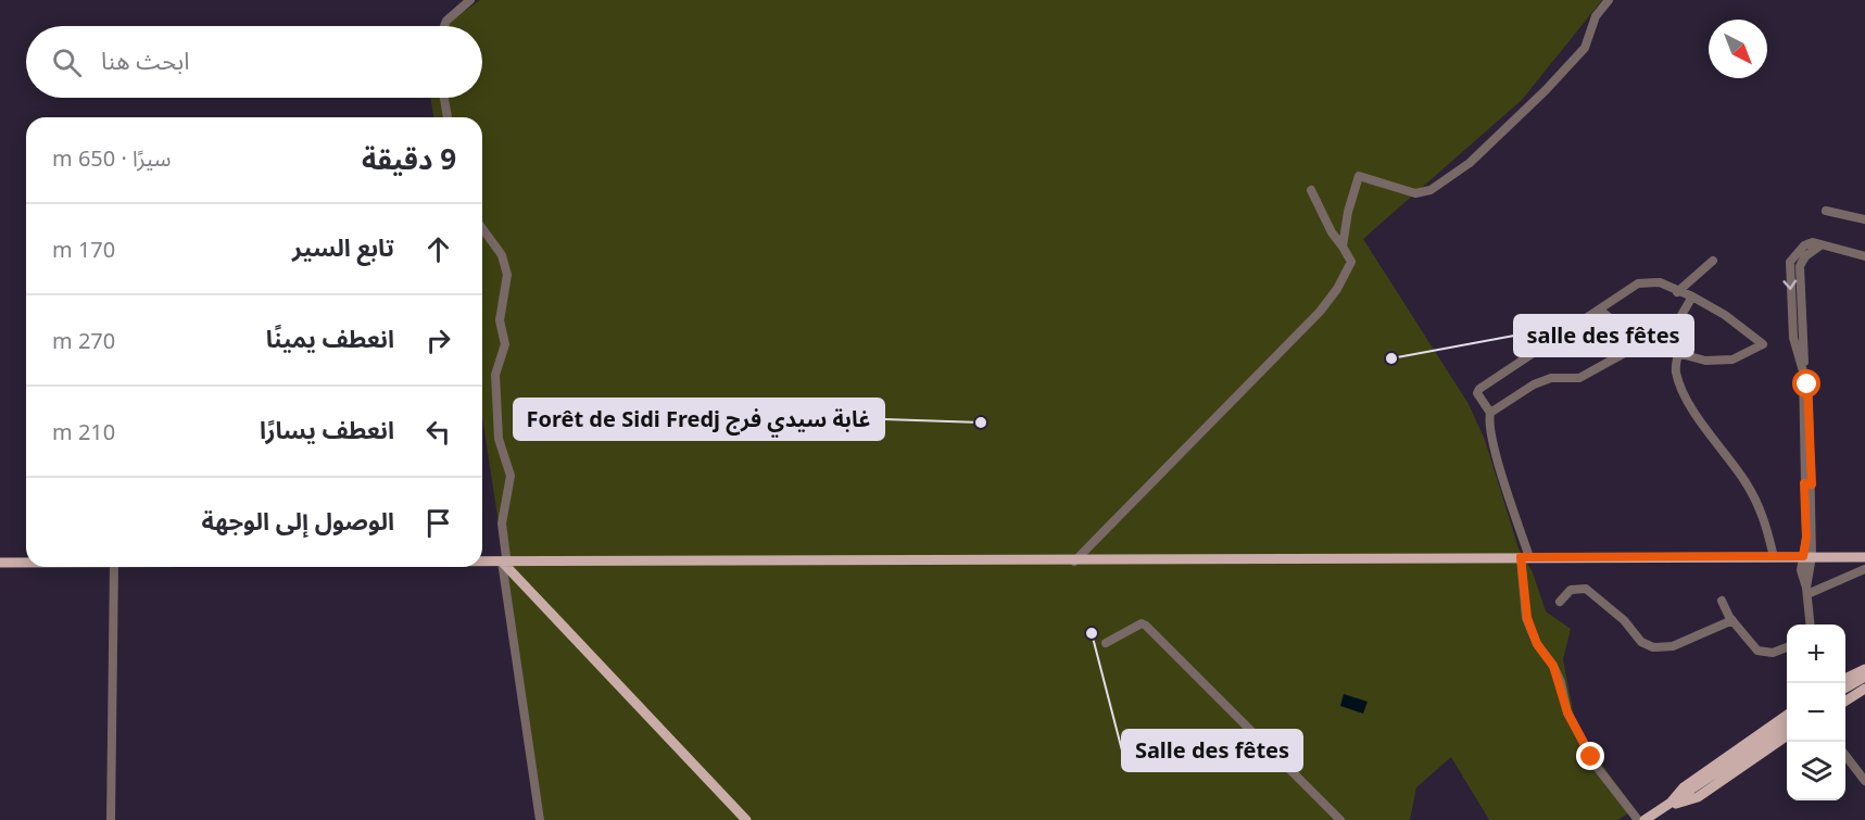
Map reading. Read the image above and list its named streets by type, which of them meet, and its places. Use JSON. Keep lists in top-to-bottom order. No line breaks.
{"places":["salle des fêtes","Forêt de Sidi Fredj غابة سيدي فرج","Salle des fêtes"],"north":"bottom right","page":{"search":"ابحث هنا","heading":["9 دقيقة","سيرًا · 650 m"],"list":[["تابع السير","170 m"],["انعطف يمينًا","270 m"],["انعطف يسارًا","210 m"],"الوصول إلى الوجهة"],"map_buttons":["+","−"]}}
